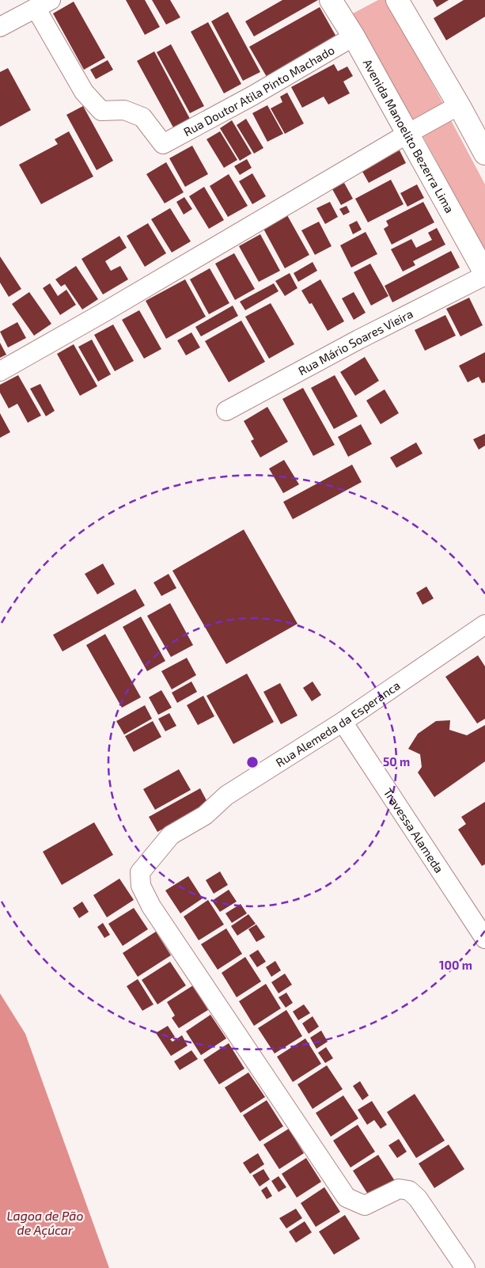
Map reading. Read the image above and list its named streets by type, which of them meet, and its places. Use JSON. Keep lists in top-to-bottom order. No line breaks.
{"streets":{"street":["Rua Doutor Atila Pinto Machado","Avenida Manoelito Bezerra Lima","Rua Mário Soares Vieira","Rua Alemeda da Esperanca","Travessa Alameda"]},"crossings":[["Rua Doutor Atila Pinto Machado","Avenida Manoelito Bezerra Lima"],["Avenida Manoelito Bezerra Lima","Rua Mário Soares Vieira"],["Rua Alemeda da Esperanca","Travessa Alameda"]],"water":["Lagoa de Pão de Açúcar"],"rings":["50 m","100 m"]}
